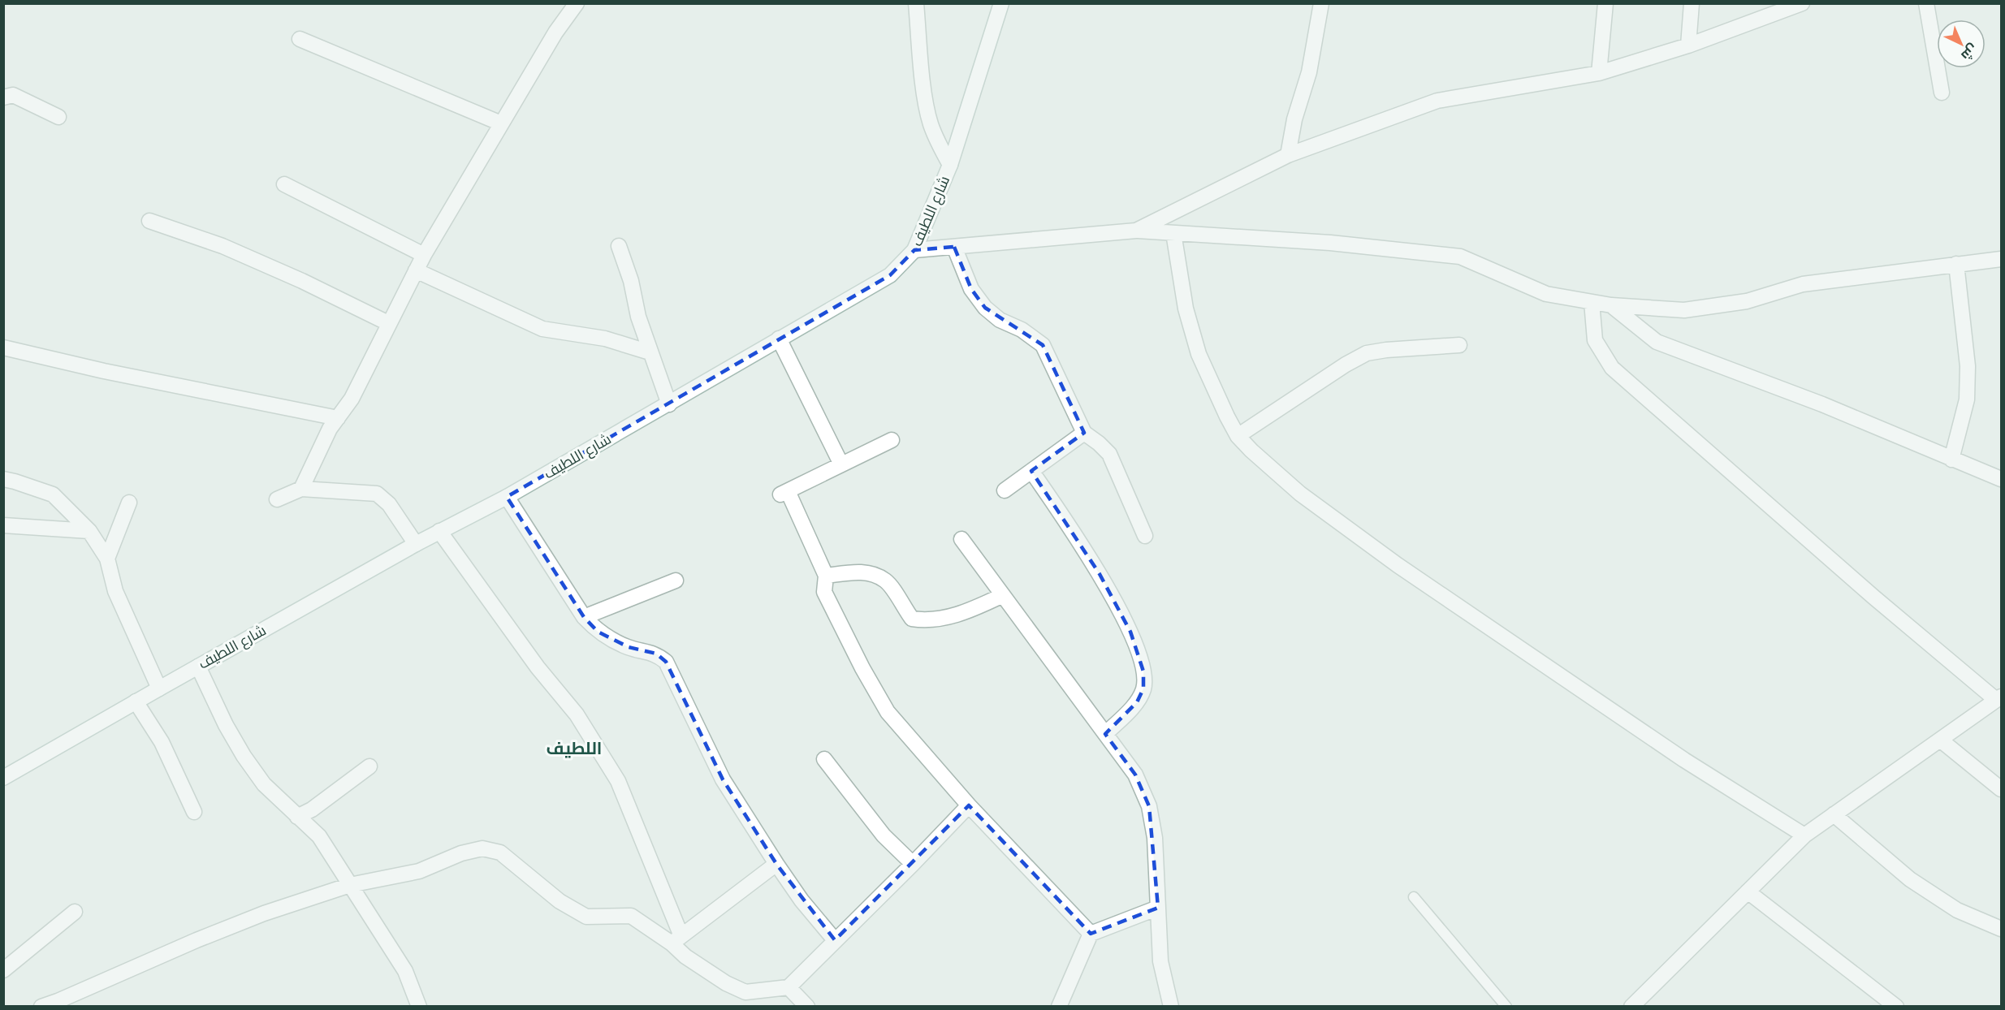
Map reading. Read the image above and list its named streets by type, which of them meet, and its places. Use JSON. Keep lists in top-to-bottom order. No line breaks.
{"streets":{"street":["شارع اللطيف"]},"districts":["اللطيف"],"north":"bottom right"}
